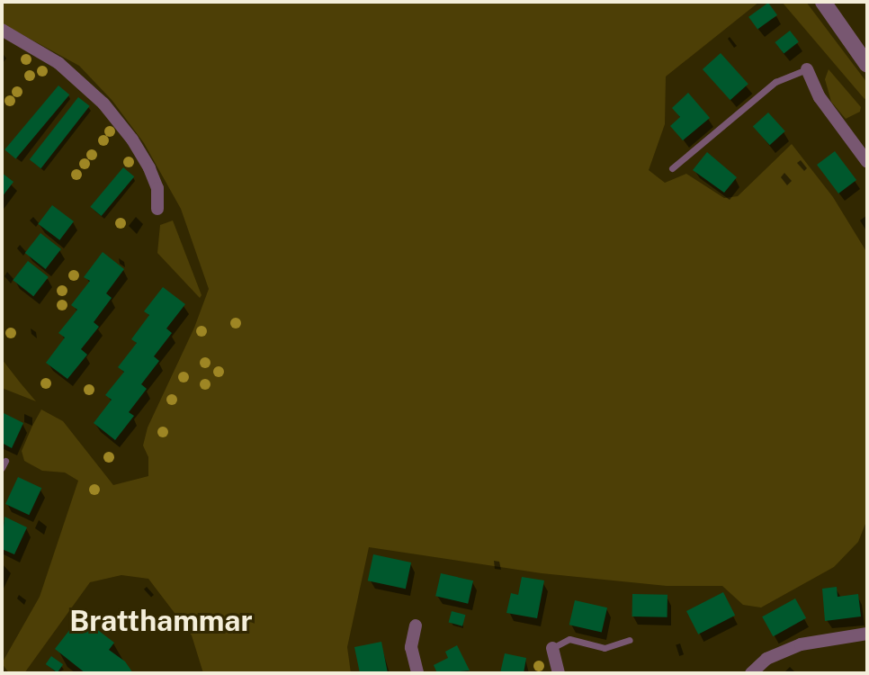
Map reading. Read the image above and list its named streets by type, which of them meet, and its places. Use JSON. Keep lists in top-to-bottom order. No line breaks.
{"districts":["Bratthammar"]}
